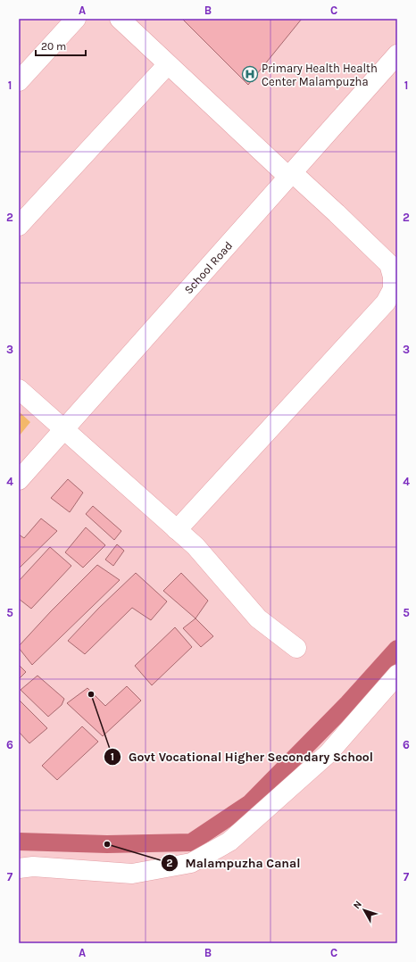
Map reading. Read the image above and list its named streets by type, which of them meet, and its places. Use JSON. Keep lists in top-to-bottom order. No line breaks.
{"streets":{"street":["School Road"]},"places":{"hospital":["Primary Health Health Center Malampuzha"],"other":["Govt Vocational Higher Secondary School","Malampuzha Canal"]},"scale_bar":"20 m","north":"top left","grid":{"columns":["A","B","C"],"rows":["1","2","3","4","5","6","7"]}}
